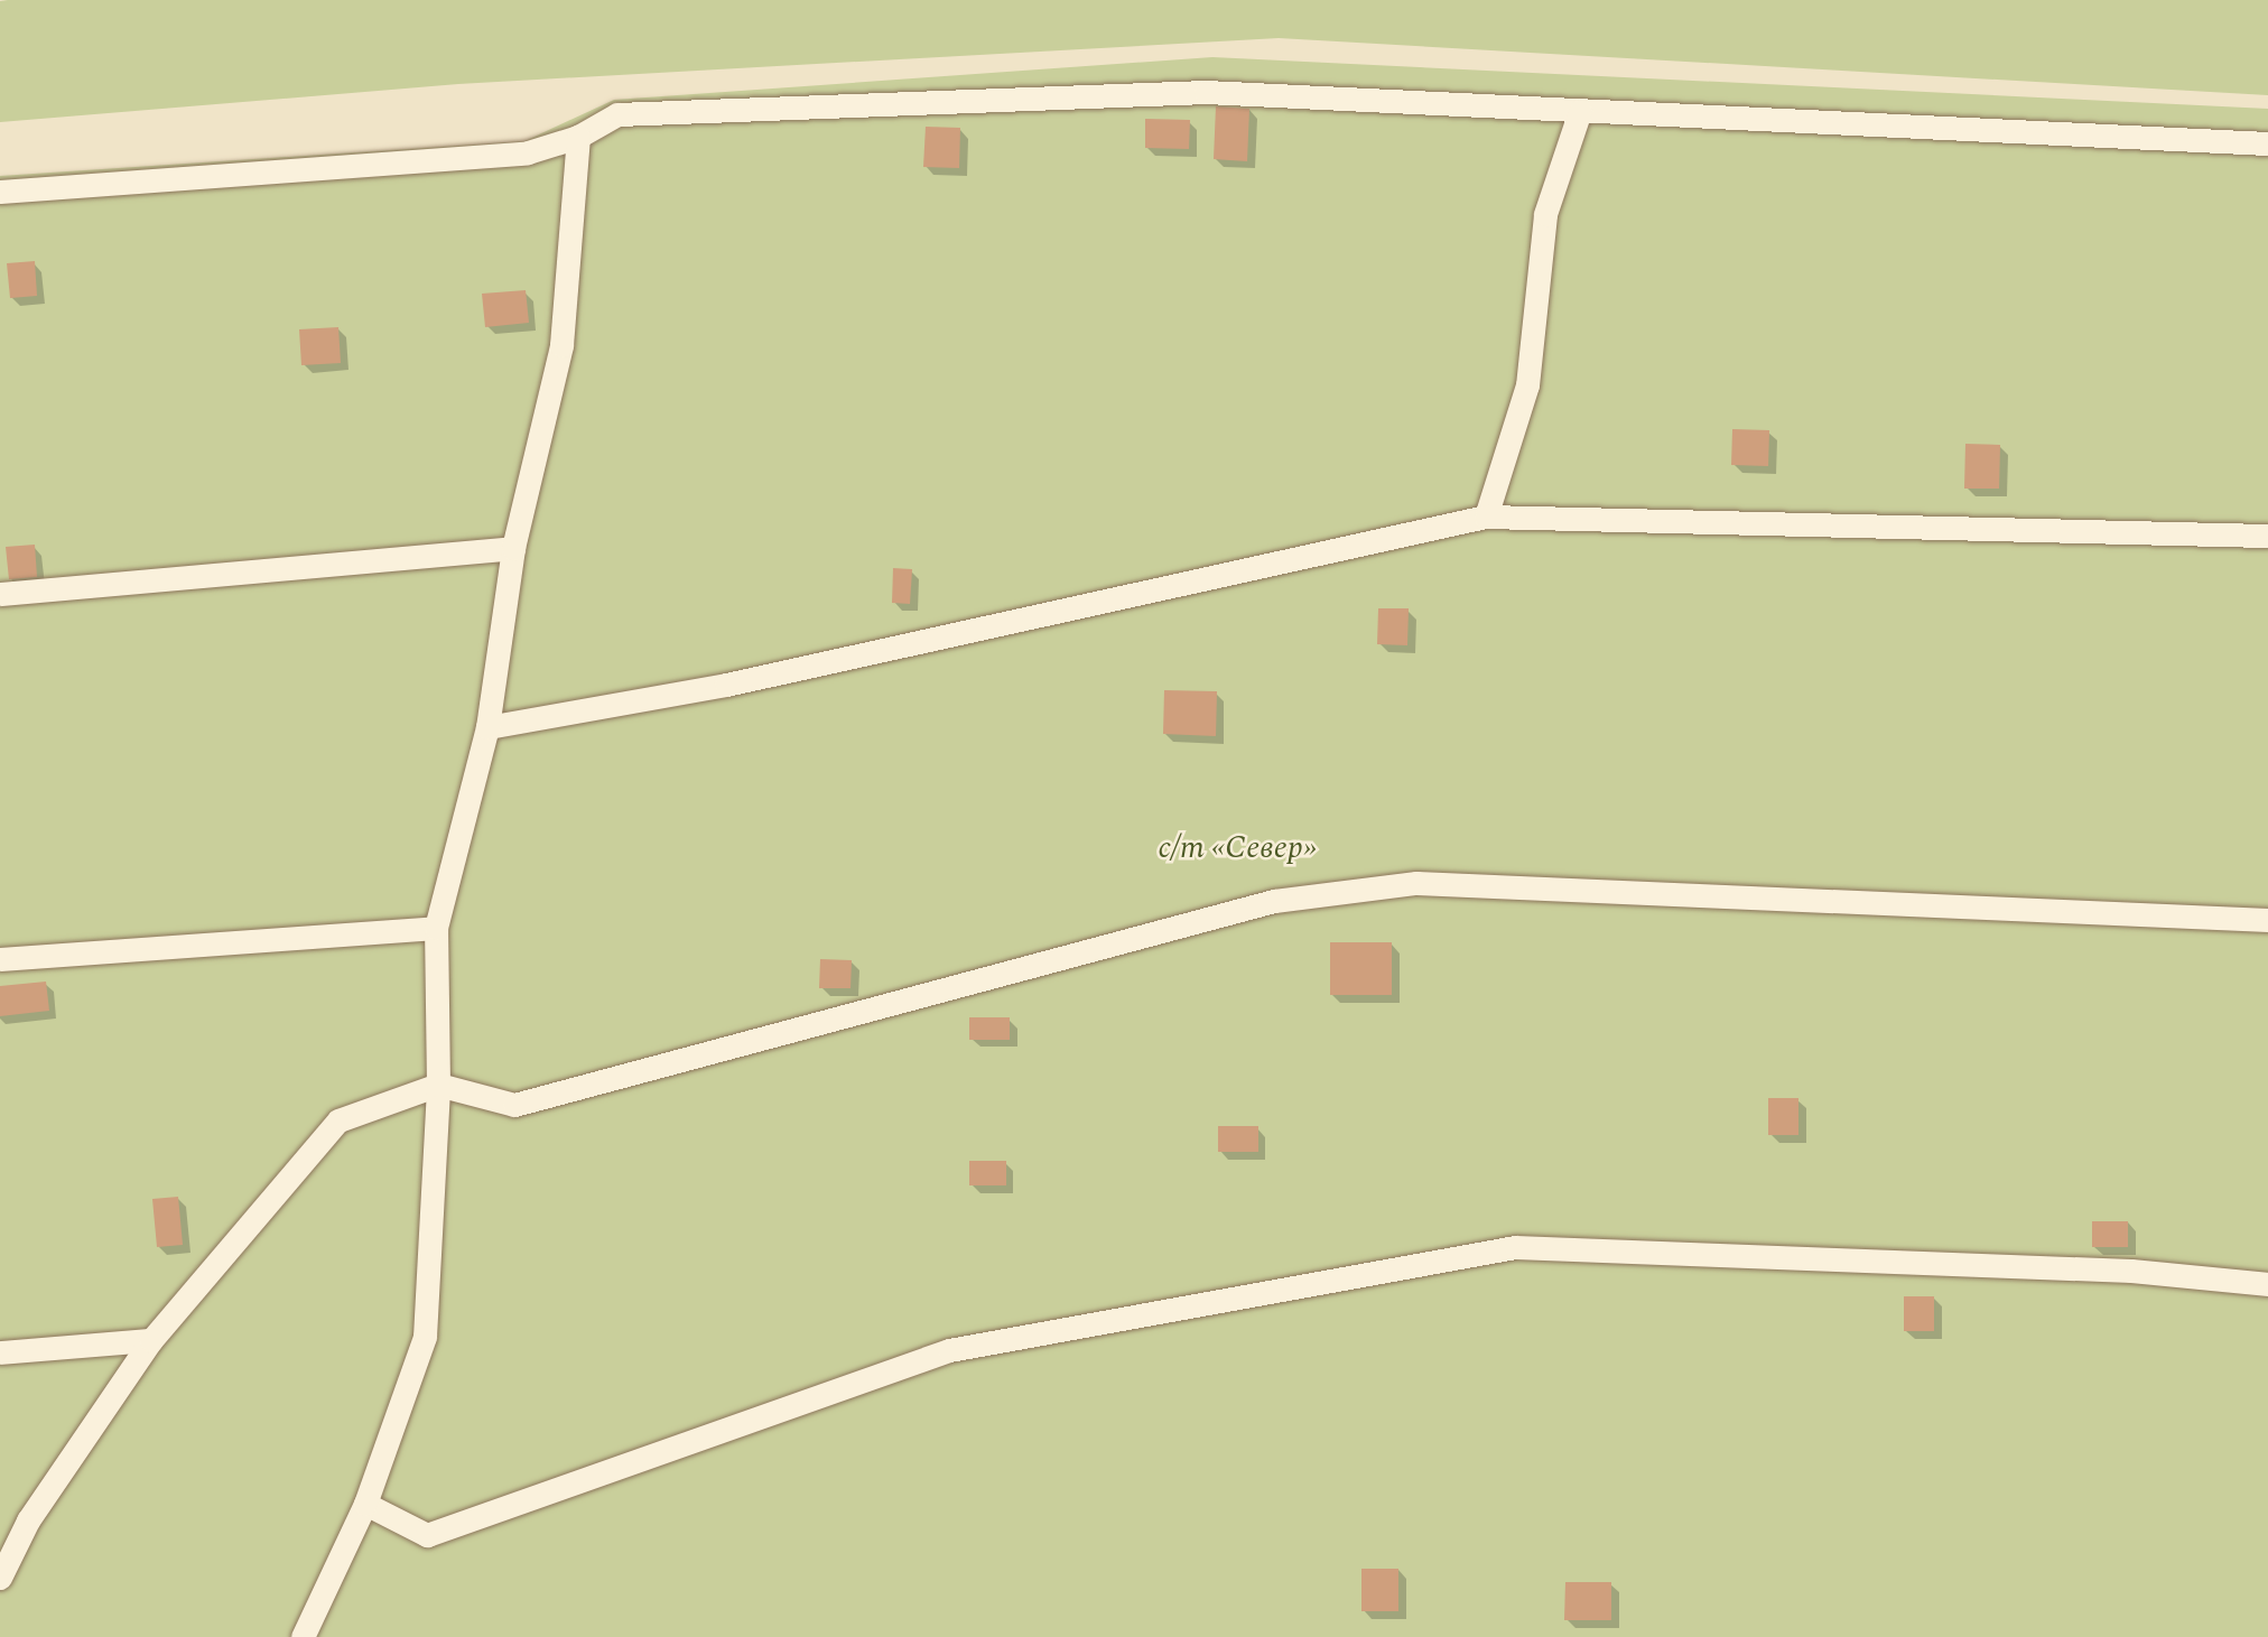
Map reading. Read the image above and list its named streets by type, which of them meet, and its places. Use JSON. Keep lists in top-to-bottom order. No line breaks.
{"parks":["с/т «Север»"]}
